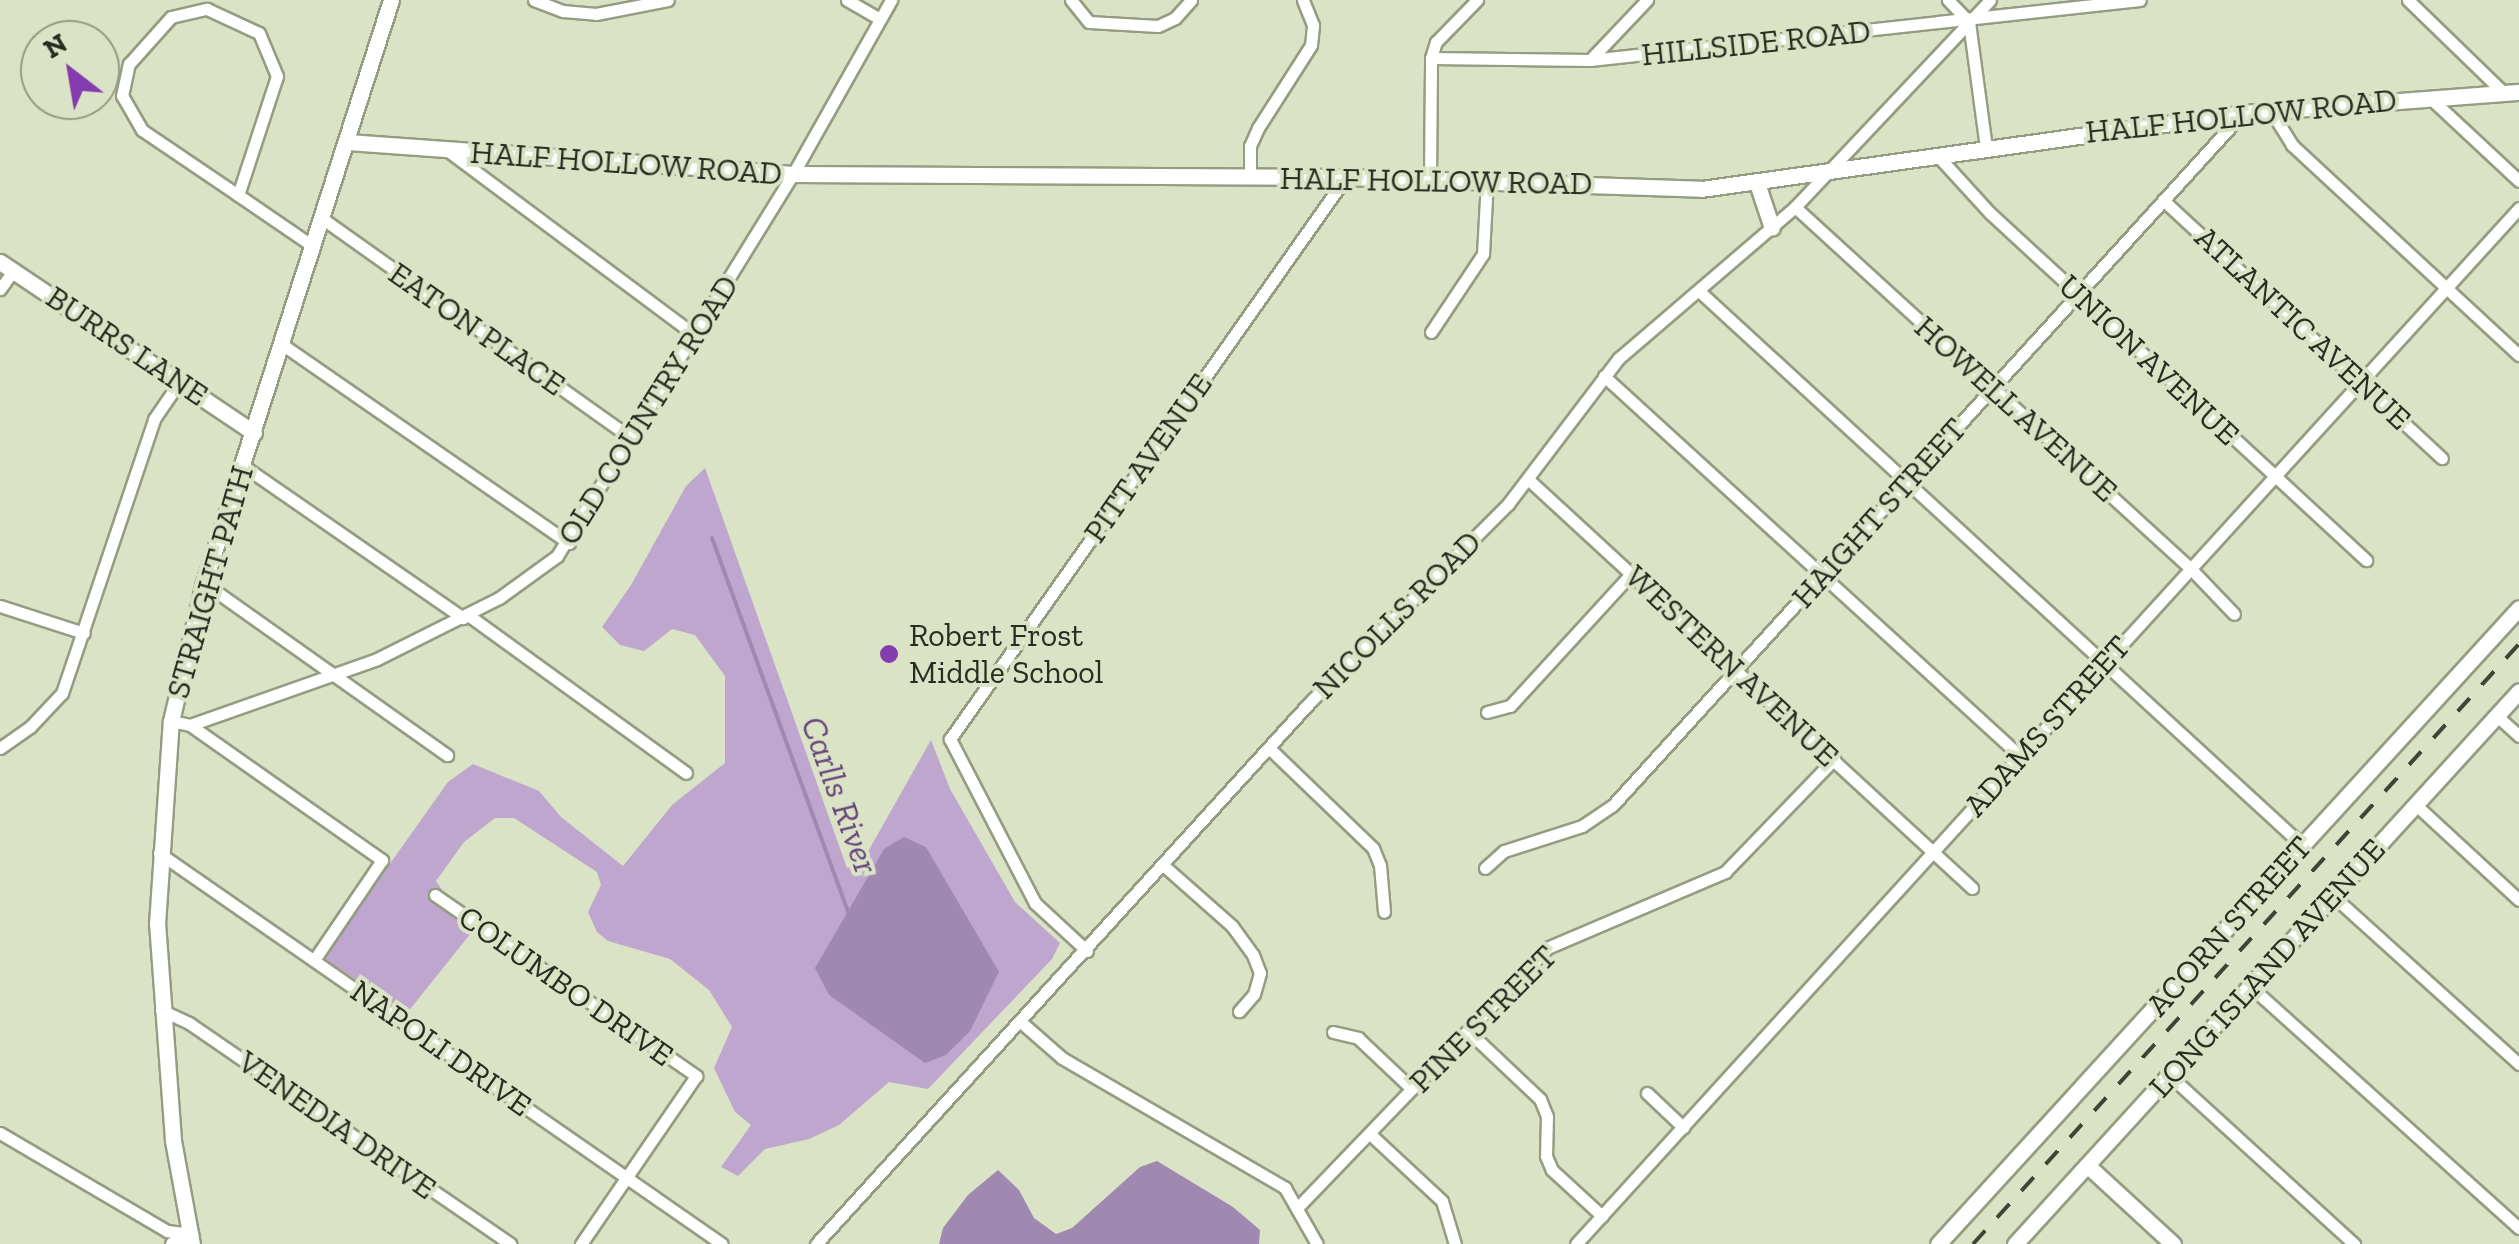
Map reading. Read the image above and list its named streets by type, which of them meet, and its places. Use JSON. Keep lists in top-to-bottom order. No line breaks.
{"streets":{"street":["HILLSIDE ROAD","HALF HOLLOW ROAD","ATLANTIC AVENUE","EATON PLACE","BURRS LANE","UNION AVENUE","HOWELL AVENUE","OLD COUNTRY ROAD","PITT AVENUE","HAIGHT STREET","STRAIGHT PATH","NICOLLS ROAD","WESTERN AVENUE","ADAMS STREET","ACORN STREET","LONG ISLAND AVENUE","COLUMBO DRIVE","PINE STREET","NAPOLI DRIVE","VENEDIA DRIVE"]},"crossings":[["HILLSIDE ROAD","NICOLLS ROAD"],["HALF HOLLOW ROAD","UNION AVENUE"],["HALF HOLLOW ROAD","OLD COUNTRY ROAD"],["HALF HOLLOW ROAD","PITT AVENUE"],["HALF HOLLOW ROAD","HAIGHT STREET"],["HALF HOLLOW ROAD","STRAIGHT PATH"],["HALF HOLLOW ROAD","NICOLLS ROAD"],["ATLANTIC AVENUE","HAIGHT STREET"],["ATLANTIC AVENUE","ADAMS STREET"],["EATON PLACE","OLD COUNTRY ROAD"],["EATON PLACE","STRAIGHT PATH"],["BURRS LANE","STRAIGHT PATH"],["UNION AVENUE","HAIGHT STREET"],["UNION AVENUE","ADAMS STREET"],["HOWELL AVENUE","HAIGHT STREET"],["HOWELL AVENUE","NICOLLS ROAD"],["HOWELL AVENUE","ADAMS STREET"],["PITT AVENUE","NICOLLS ROAD"],["HAIGHT STREET","WESTERN AVENUE"],["STRAIGHT PATH","NAPOLI DRIVE"],["STRAIGHT PATH","VENEDIA DRIVE"],["NICOLLS ROAD","WESTERN AVENUE"],["WESTERN AVENUE","ADAMS STREET"],["WESTERN AVENUE","PINE STREET"],["COLUMBO DRIVE","NAPOLI DRIVE"]],"water":["Carlls River"],"places":["Robert Frost Middle School"],"north":"top left"}
